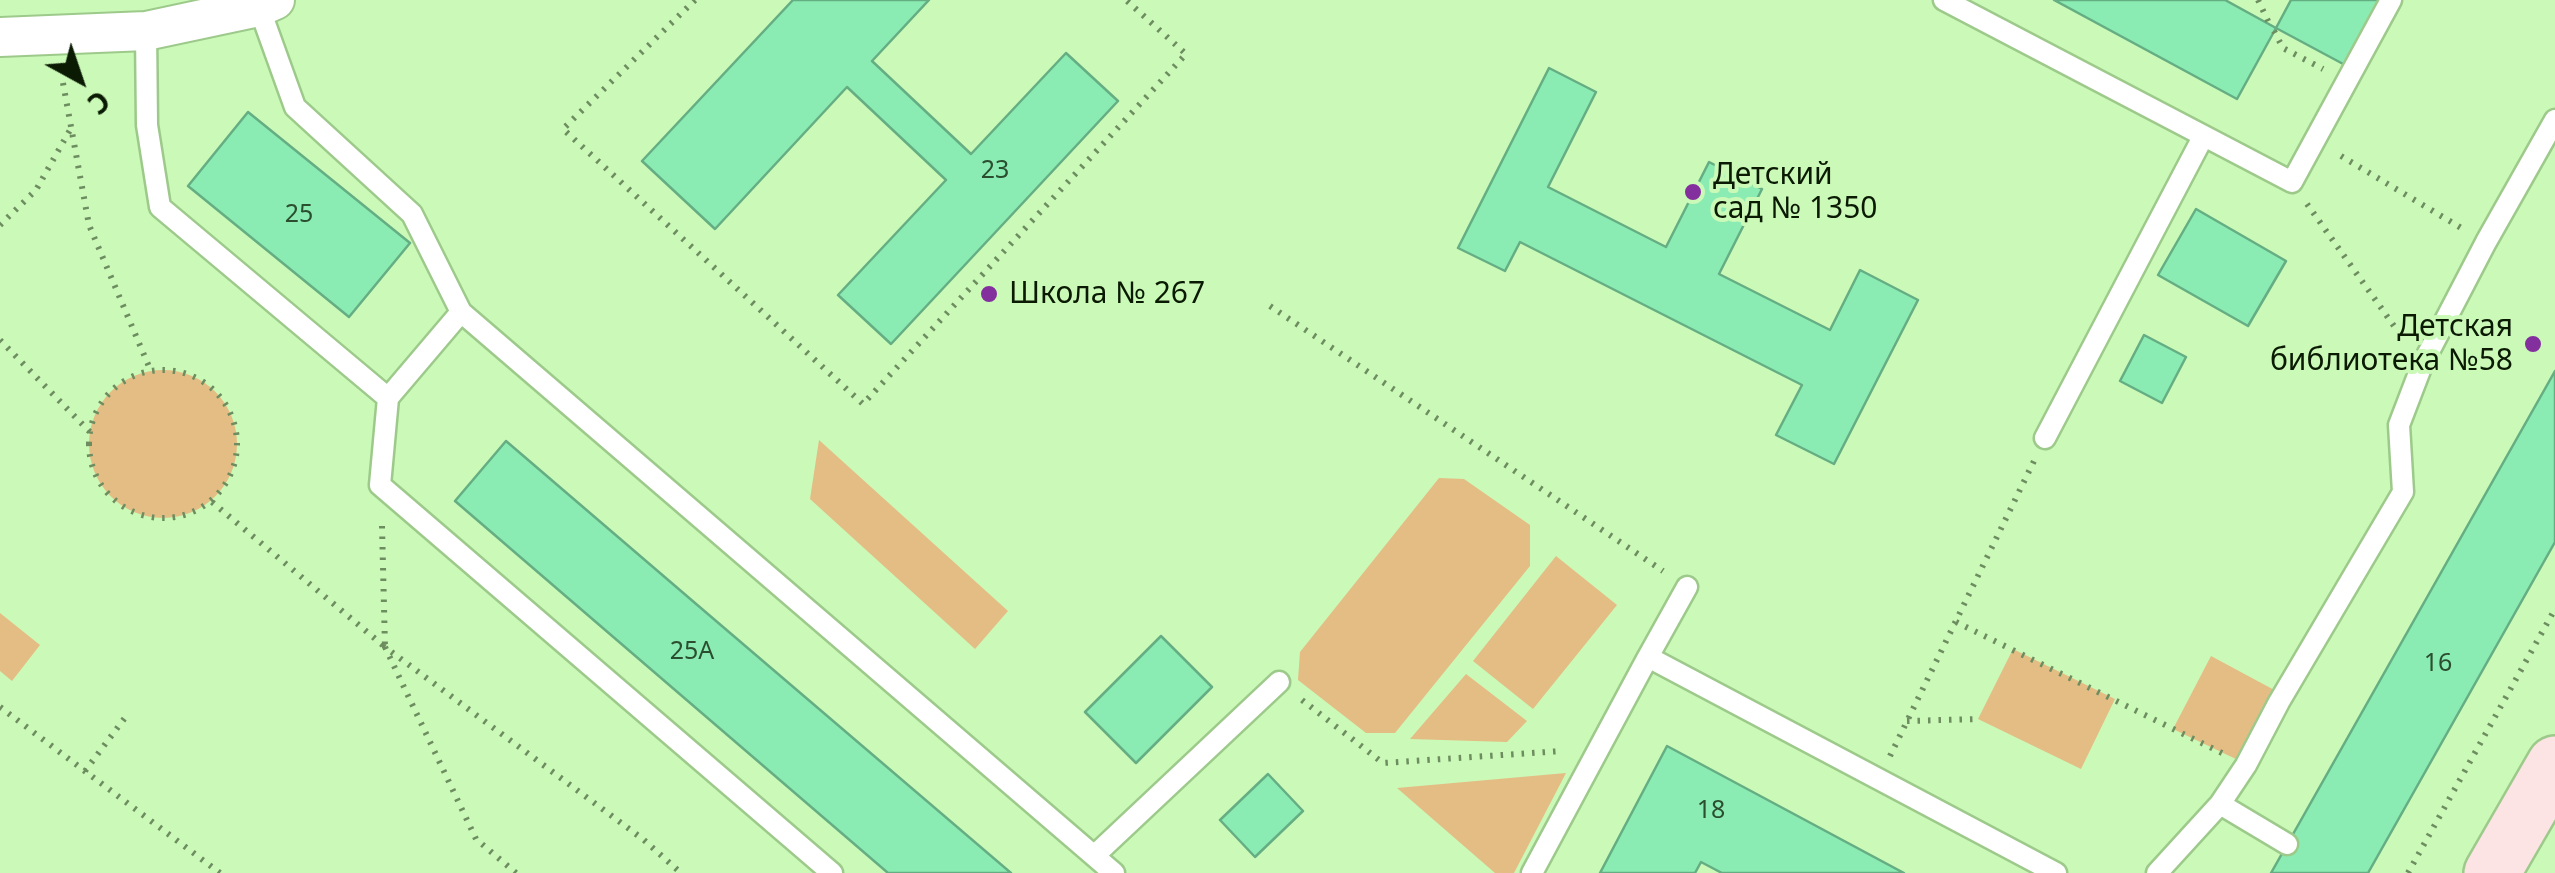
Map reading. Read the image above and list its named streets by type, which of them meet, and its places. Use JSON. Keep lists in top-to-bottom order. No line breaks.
{"places":["Детский сад № 1350","Школа № 267","Детская библиотека №58"],"house_numbers":["23","25","25А","16","18"],"north":"bottom right"}
